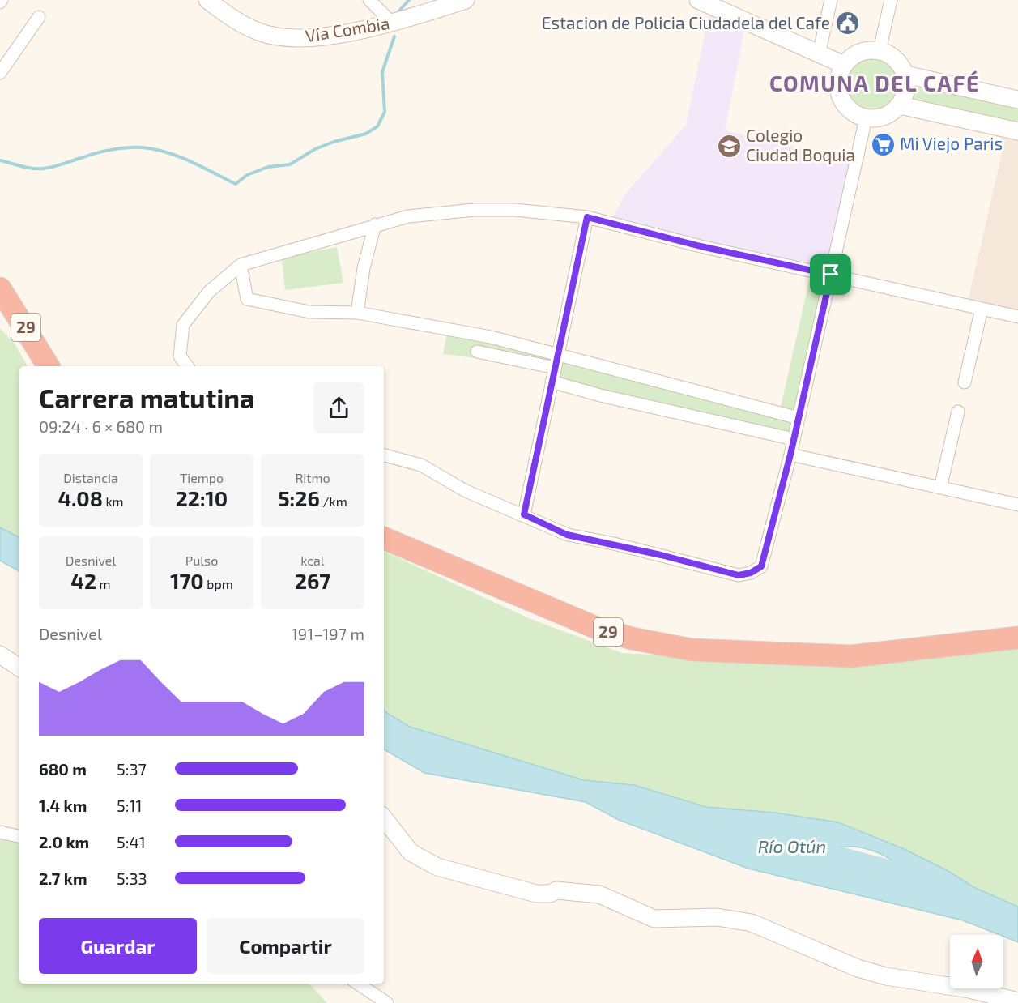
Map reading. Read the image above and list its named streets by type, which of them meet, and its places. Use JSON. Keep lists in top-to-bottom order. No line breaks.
{"streets":{"highway":["29"],"main road":["Vía Combia"]},"districts":["COMUNA DEL CAFÉ"],"water":["Río Otún"],"places":{"public building":["Estacion de Policia Ciudadela del Cafe"],"supermarket":["Mi Viejo Paris"],"school or university":["Colegio Ciudad Boquia"]},"north":"top","page":{"heading":["Carrera matutina","09:24 · 6 × 680 m"],"stats":[["Distancia","4.08 km"],["Tiempo","22:10"],["Ritmo","5:26 /km"],["Desnivel","42 m"],["Pulso","170 bpm"],["kcal","267"]],"chart":["Desnivel","191–197 m"],"list":[{"name":"680 m","note":"5:37"},{"name":"1.4 km","note":"5:11"},{"name":"2.0 km","note":"5:41"},{"name":"2.7 km","note":"5:33"}],"buttons":["Guardar","Compartir"]}}
